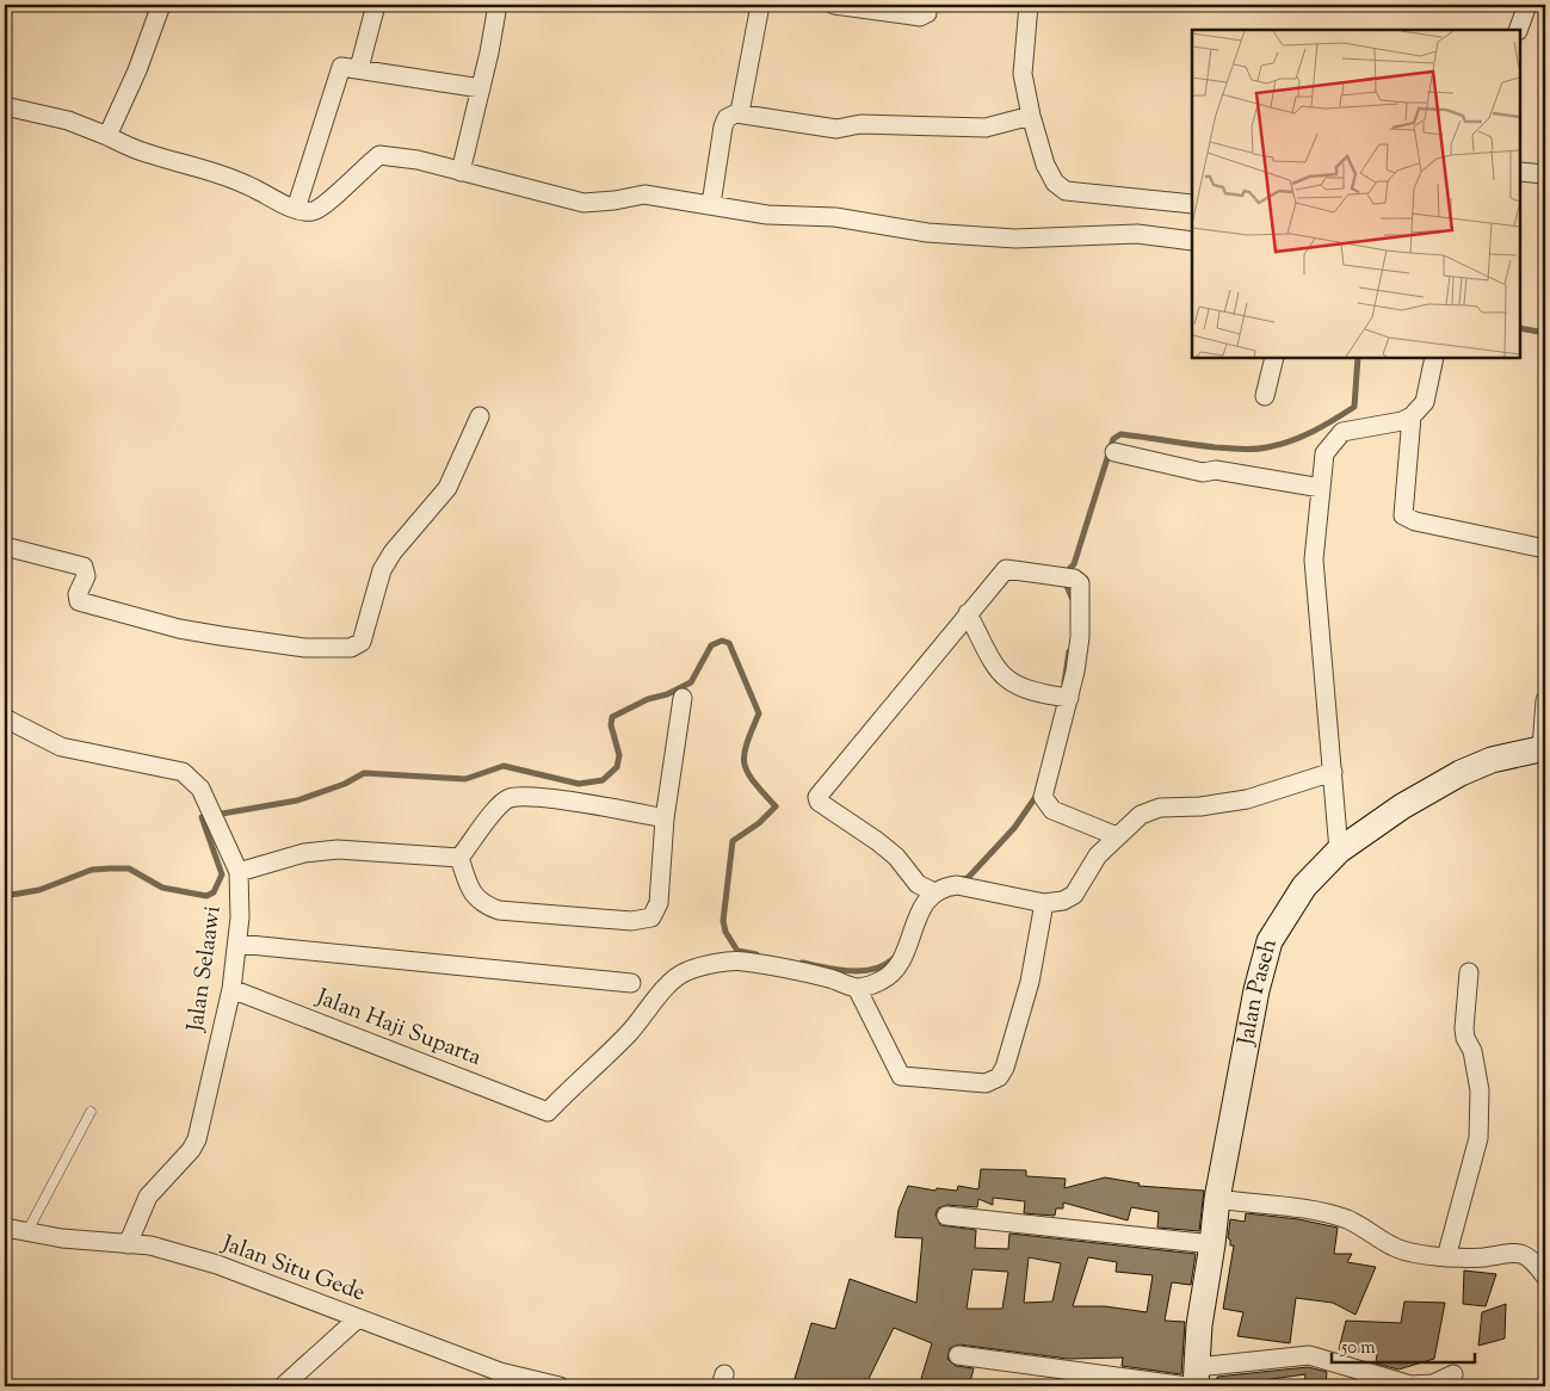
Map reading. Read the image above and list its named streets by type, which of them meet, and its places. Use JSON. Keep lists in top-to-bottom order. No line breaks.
{"streets":{"street":["Jalan Selaawi","Jalan Paseh","Jalan Haji Suparta","Jalan Situ Gede"]},"crossings":[["Jalan Selaawi","Jalan Haji Suparta"],["Jalan Selaawi","Jalan Situ Gede"]],"scale_bar":"50 m"}
